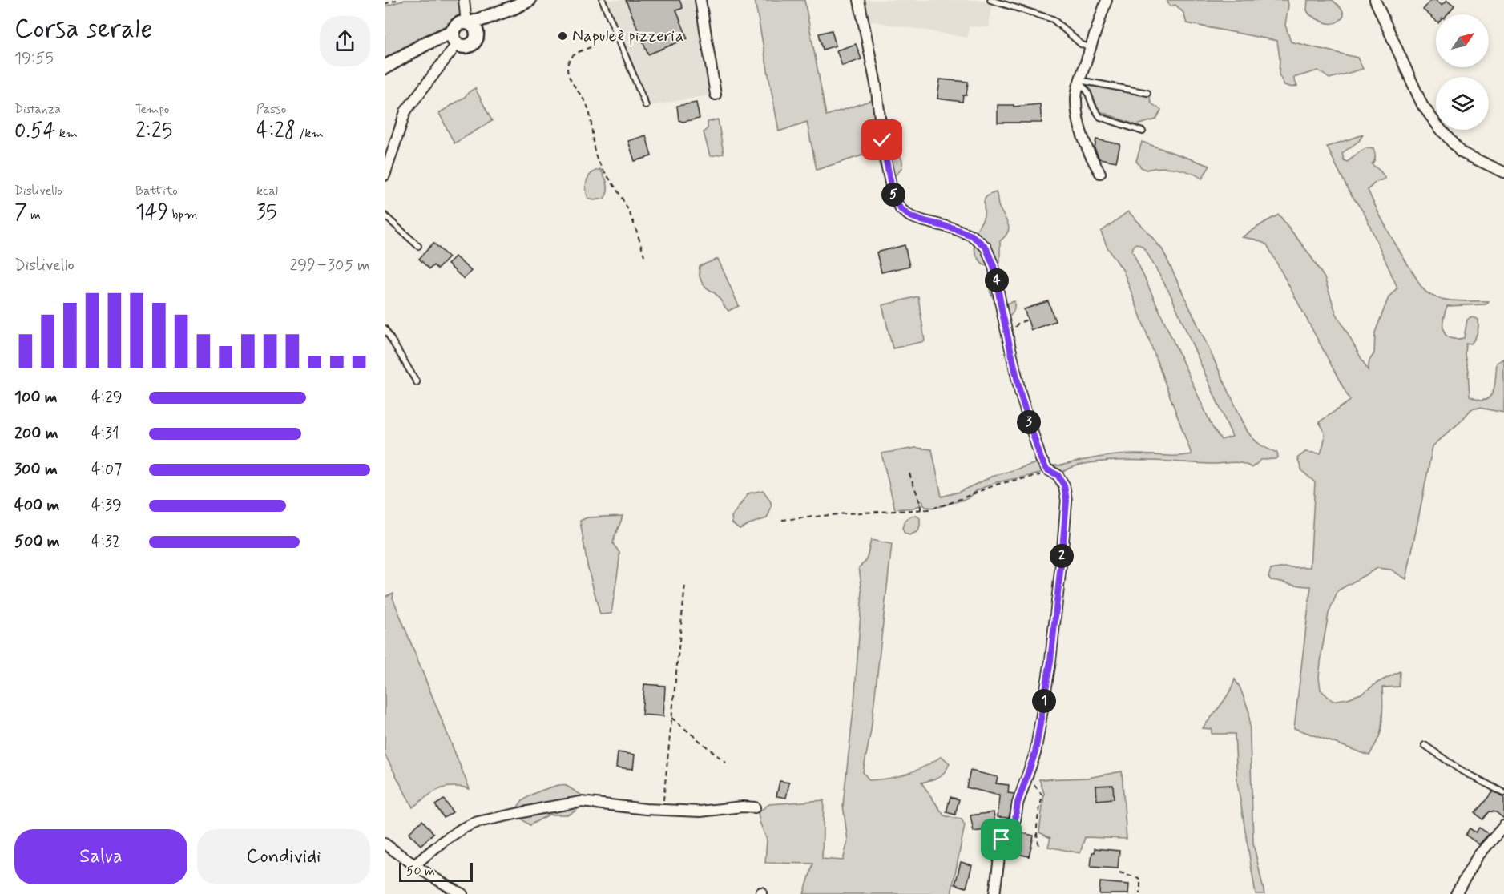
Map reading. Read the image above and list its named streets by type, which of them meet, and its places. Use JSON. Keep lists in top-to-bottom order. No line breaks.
{"places":["Napuleè pizzeria"],"scale_bar":"50 m","north":"top right","page":{"heading":["Corsa serale","19:55"],"stats":[["Distanza","0.54 km"],["Tempo","2:25"],["Passo","4:28 /km"],["Dislivello","7 m"],["Battito","149 bpm"],["kcal","35"]],"pins":["5","4","3","2","1"],"chart":["Dislivello","299–305 m"],"list":[{"name":"100 m","note":"4:29"},{"name":"200 m","note":"4:31"},{"name":"300 m","note":"4:07"},{"name":"400 m","note":"4:39"},{"name":"500 m","note":"4:32"}],"buttons":["Salva","Condividi"],"scale":"50 m"}}
